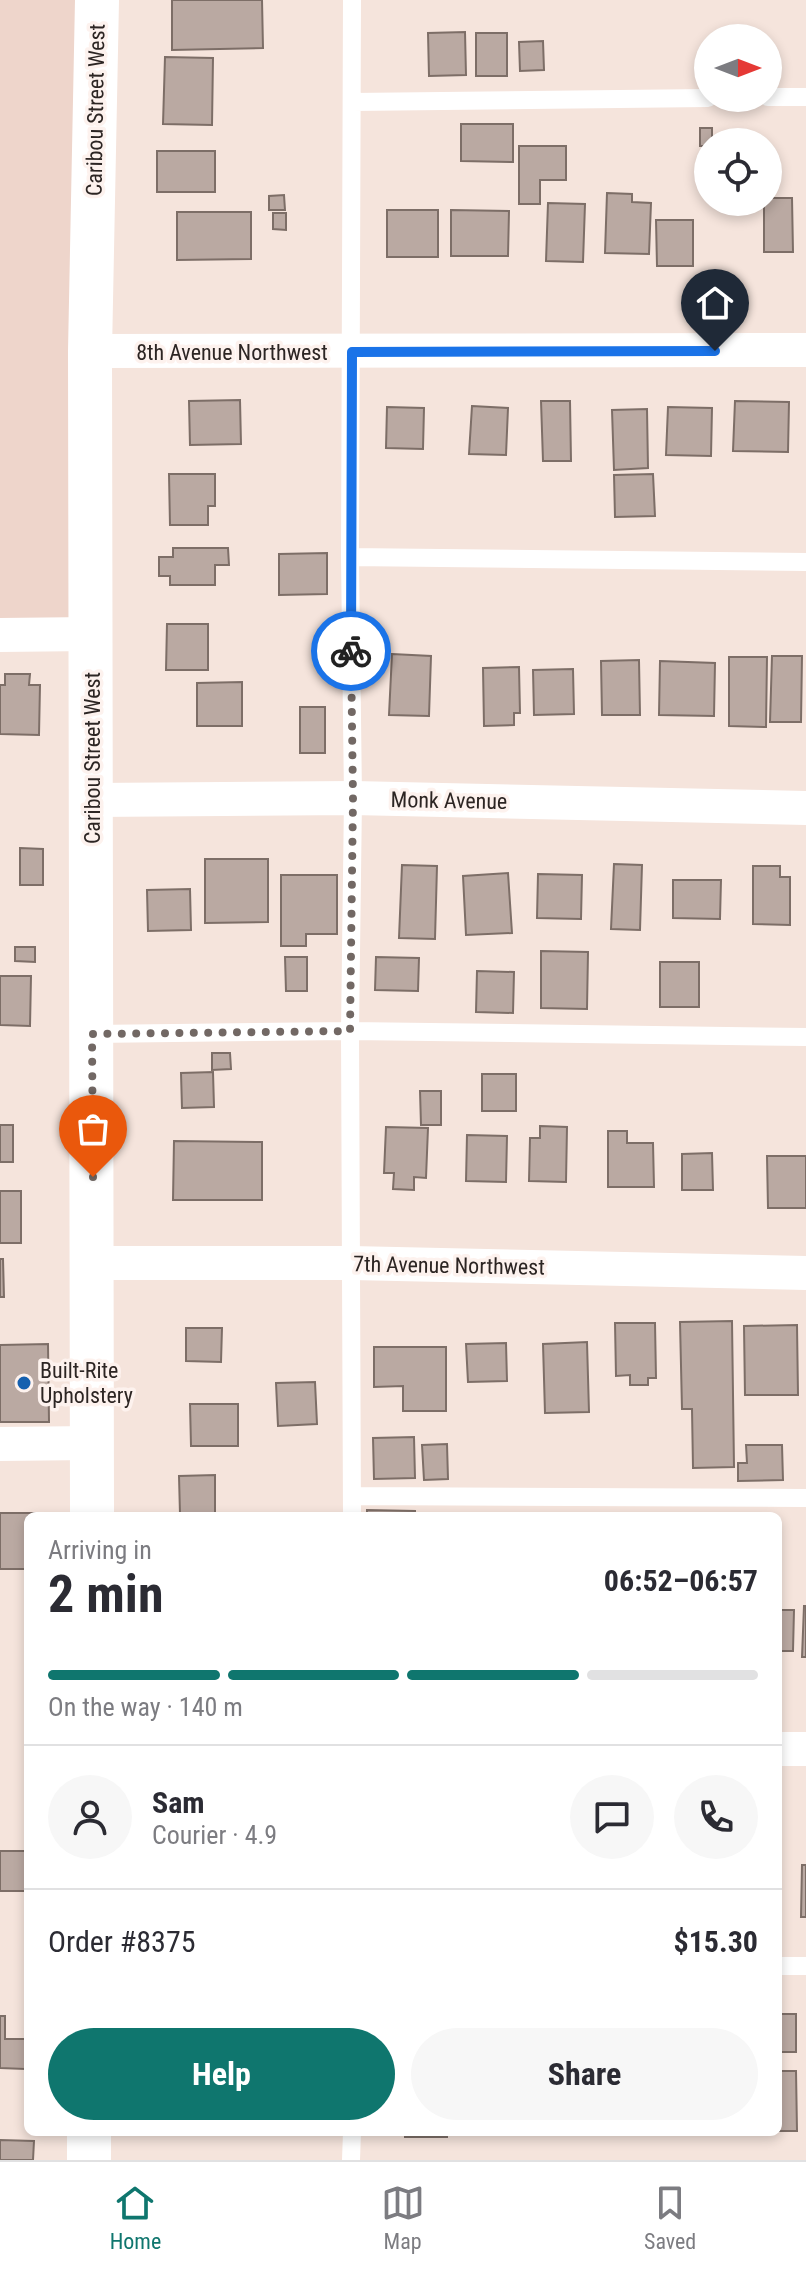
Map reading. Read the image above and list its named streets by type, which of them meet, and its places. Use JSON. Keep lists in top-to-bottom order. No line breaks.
{"streets":{"street":["Caribou Street West","8th Avenue Northwest","Monk Avenue","7th Avenue Northwest"]},"crossings":[["Caribou Street West","8th Avenue Northwest"],["Caribou Street West","Monk Avenue"],["Caribou Street West","7th Avenue Northwest"]],"places":["Built-Rite Upholstery"],"north":"right","page":{"heading":["2 min","Arriving in","06:52–06:57"],"panel":["Sam","Courier · 4.9","Order #8375","$15.30"],"bar":"On the way · 140 m","buttons":["Help","Share"],"tabs":["Home","Map","Saved"]}}
